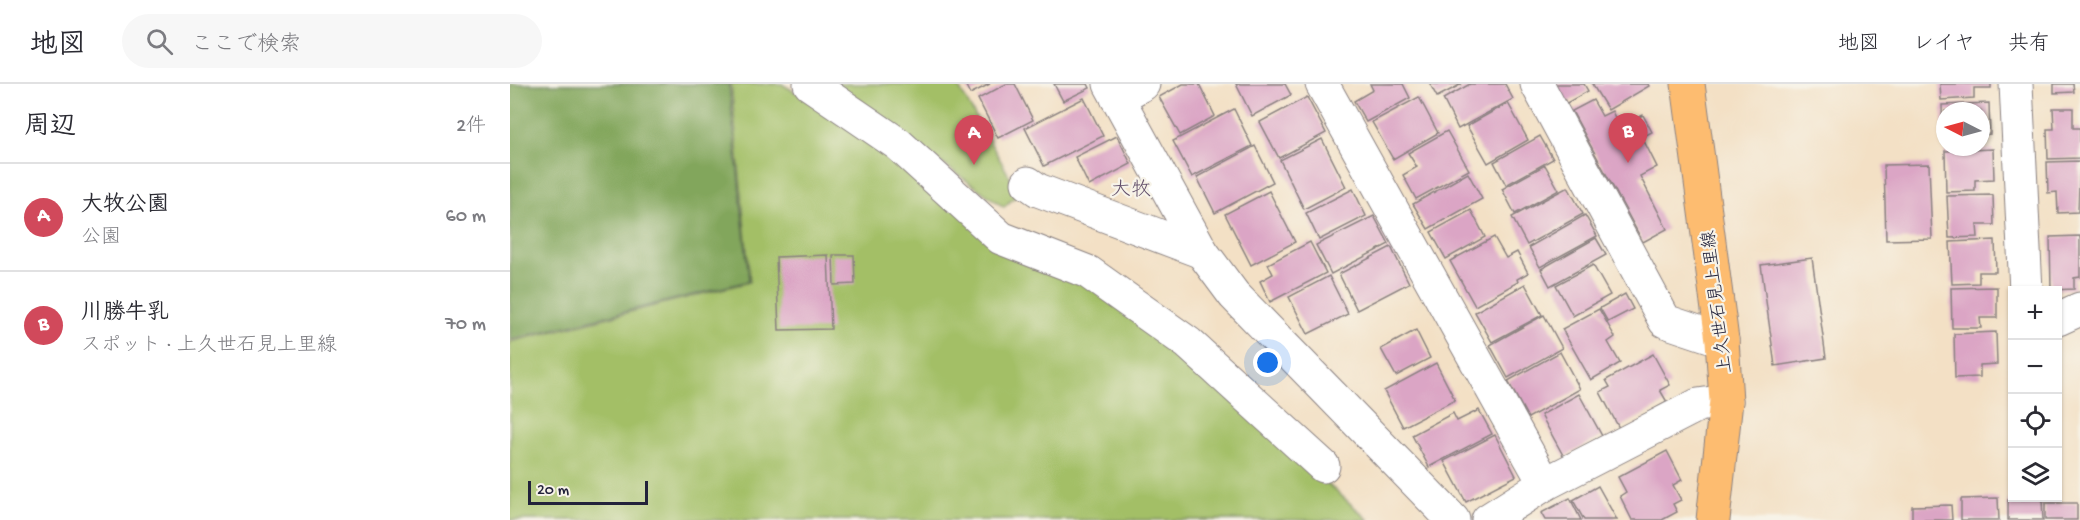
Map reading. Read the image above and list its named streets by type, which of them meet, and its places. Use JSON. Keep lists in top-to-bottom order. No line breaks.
{"streets":{"main road":["上久世石見上里線"]},"districts":["大牧"],"scale_bar":"20 m","north":"left","page":{"header":"地図","search":"ここで検索","nav":["地図","レイヤ","共有"],"heading":["周辺","2件"],"pins":["B","A"],"list":[{"mark":"A","name":"大牧公園","note":"公園","value":"60 m"},{"mark":"B","name":"川勝牛乳","note":"スポット · 上久世石見上里線","value":"70 m"}],"map_buttons":["+","−"],"scale":"20 m"}}
